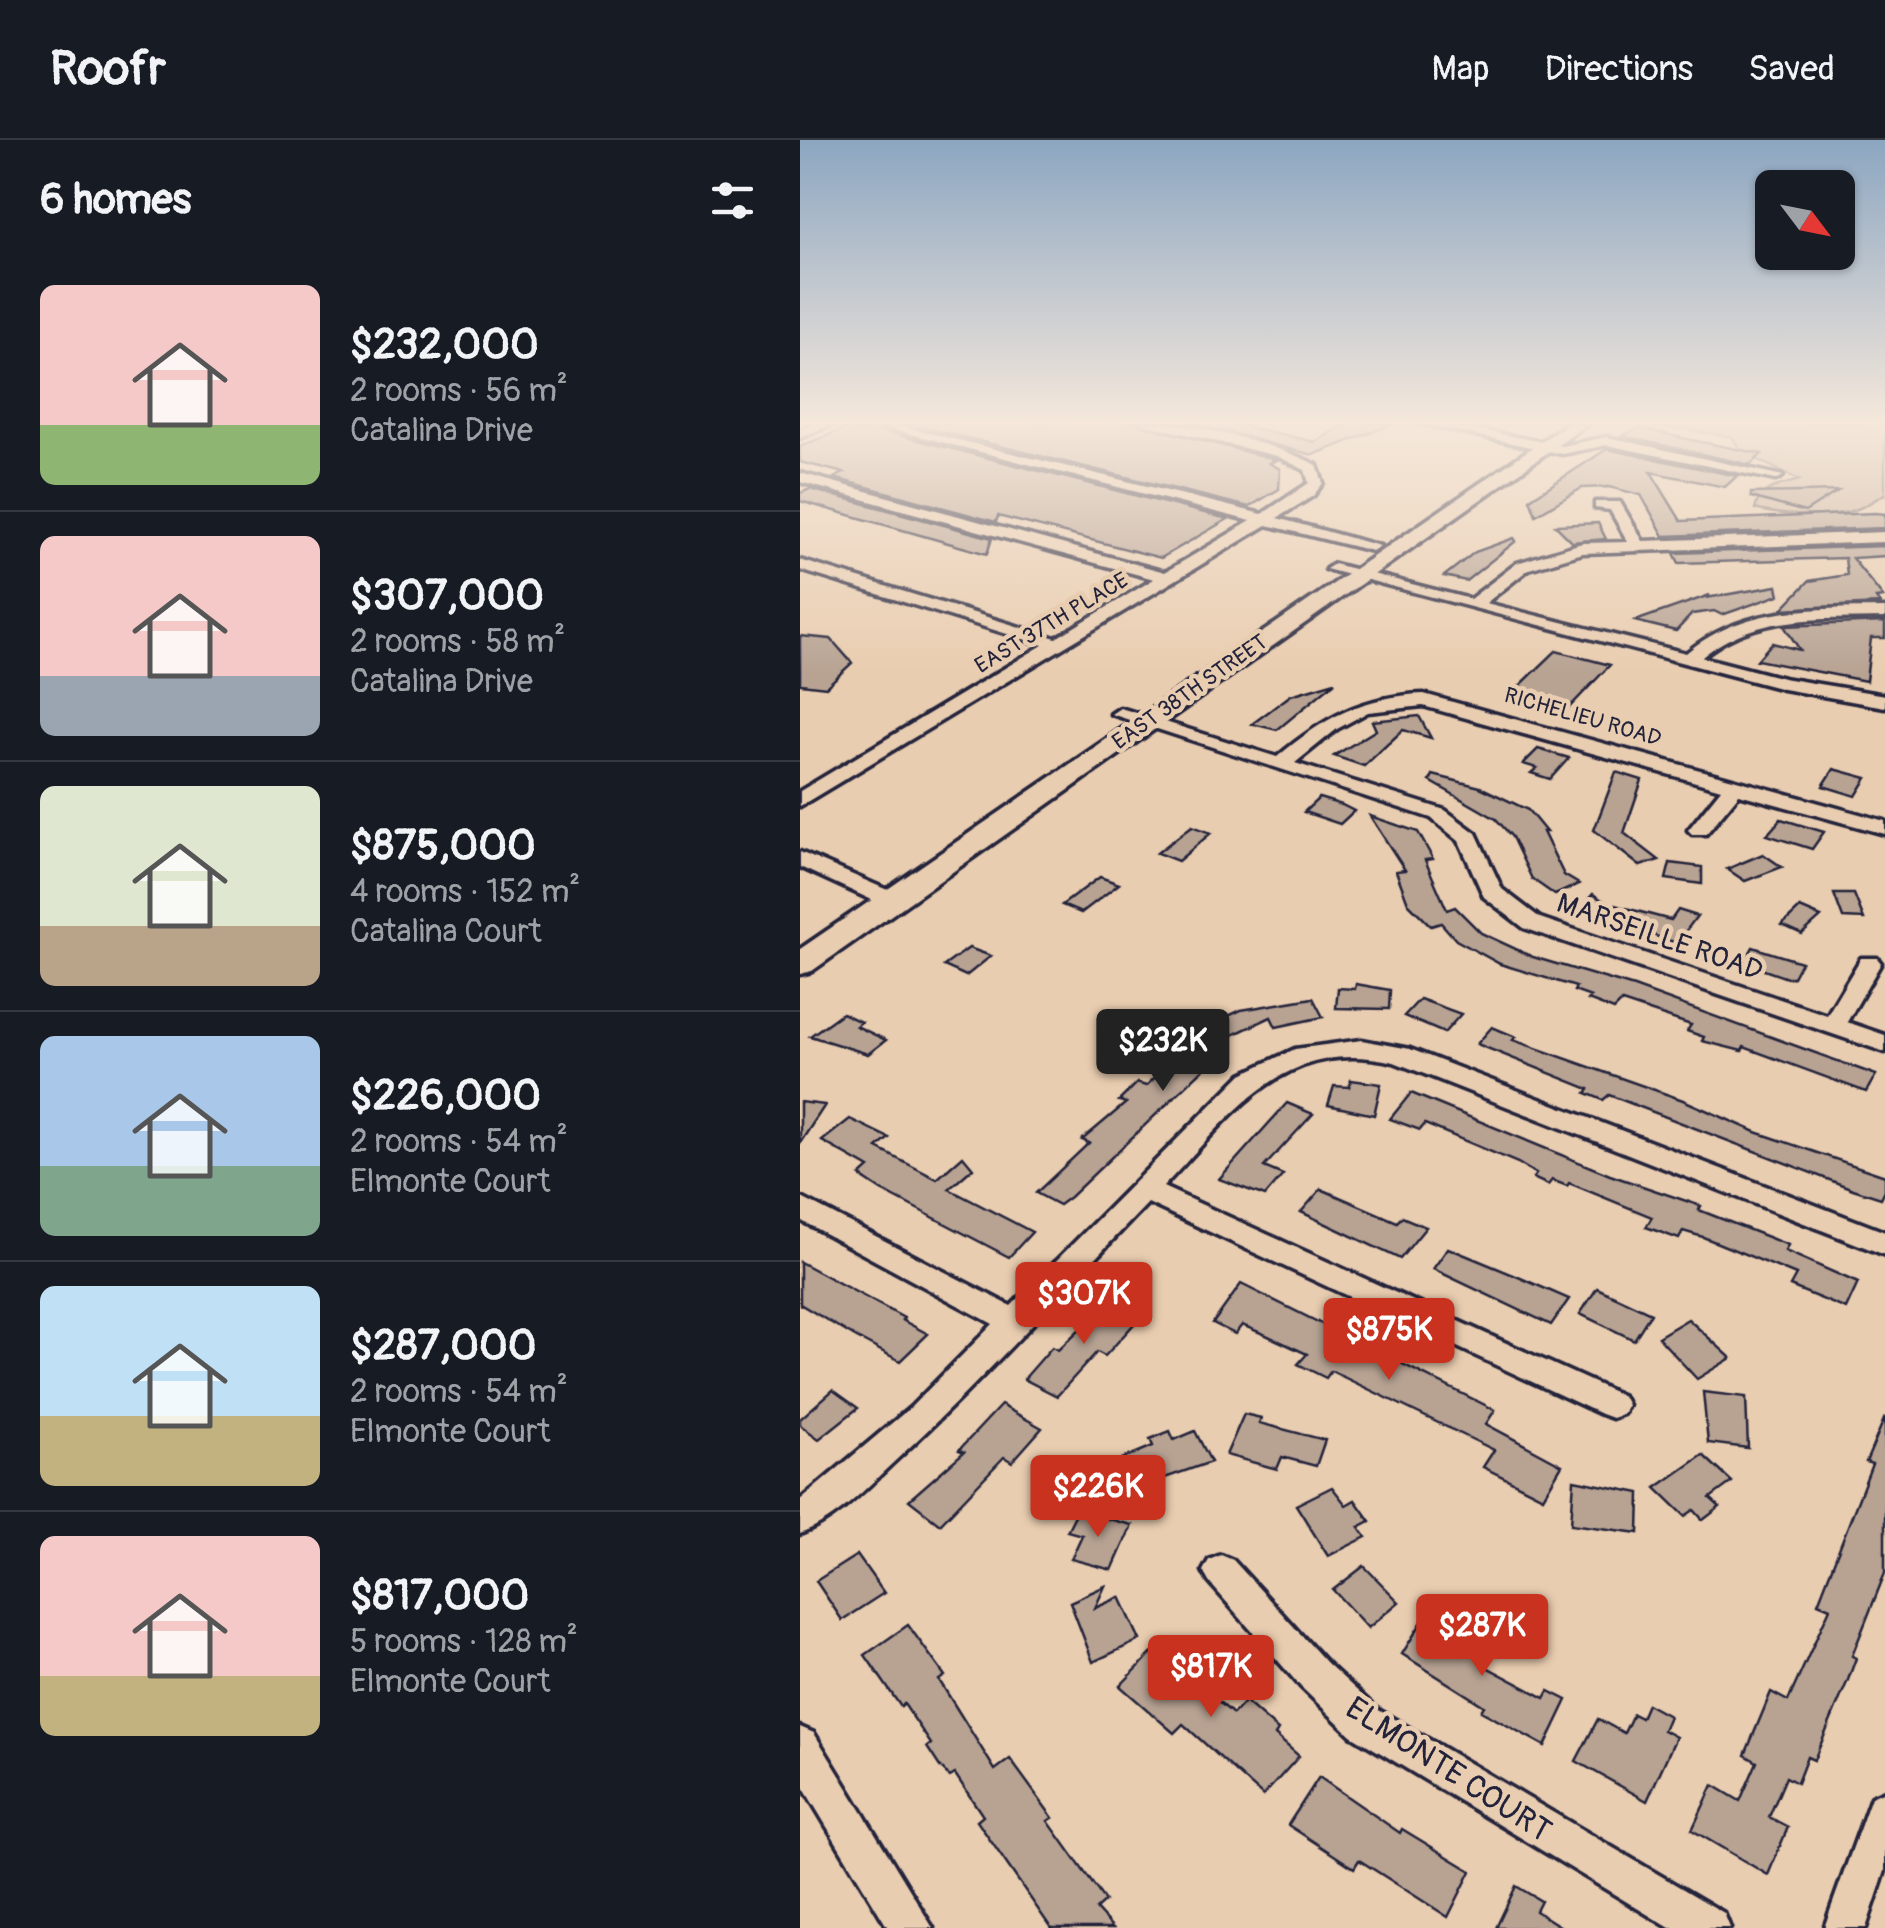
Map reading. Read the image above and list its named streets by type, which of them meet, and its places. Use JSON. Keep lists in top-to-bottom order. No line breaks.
{"streets":{"main road":["EAST 38TH STREET"],"street":["EAST 37TH PLACE","RICHELIEU ROAD","MARSEILLE ROAD","ELMONTE COURT"]},"crossings":[["EAST 38TH STREET","MARSEILLE ROAD"],["RICHELIEU ROAD","MARSEILLE ROAD"]],"north":"bottom right","page":{"header":"Roofr","nav":["Map","Directions","Saved"],"heading":"6 homes","list":[{"name":"$232,000","note":"2 rooms · 56 m² · Catalina Drive"},{"name":"$307,000","note":"2 rooms · 58 m² · Catalina Drive"},{"name":"$875,000","note":"4 rooms · 152 m² · Catalina Court"},{"name":"$226,000","note":"2 rooms · 54 m² · Elmonte Court"},{"name":"$287,000","note":"2 rooms · 54 m² · Elmonte Court"},{"name":"$817,000","note":"5 rooms · 128 m² · Elmonte Court"}],"price":["$232K","$307K","$875K","$226K","$287K","$817K"]}}
